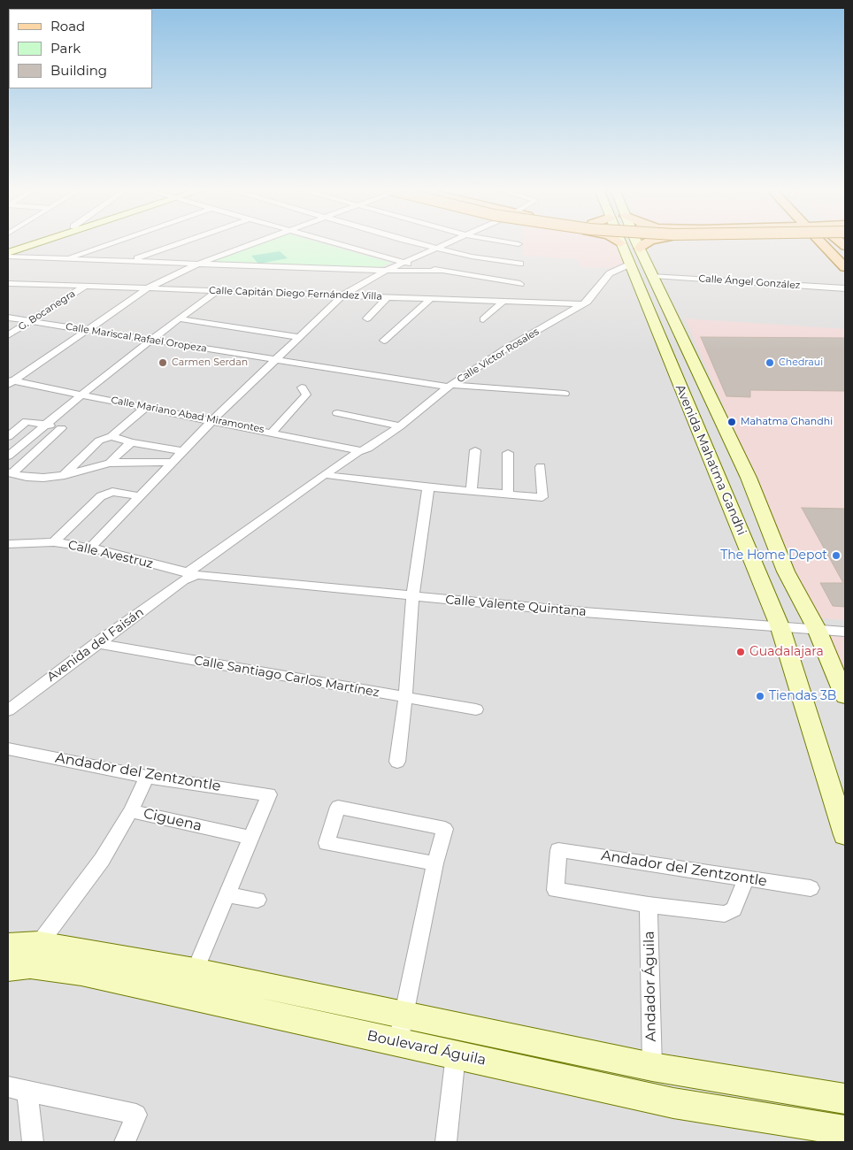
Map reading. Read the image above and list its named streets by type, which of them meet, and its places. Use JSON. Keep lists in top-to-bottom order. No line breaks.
{"streets":{"main road":["Avenida Mahatma Gandhi","Boulevard Águila"],"street":["Calle Ángel González","Calle Capitán Diego Fernández Villa","G. Bocanegra","Calle Mariscal Rafael Oropeza","Calle Víctor Rosales","Calle Mariano Abad Miramontes","Calle Avestruz","Calle Valente Quintana","Avenida del Faisán","Calle Santiago Carlos Martínez","Andador del Zentzontle","Ciguena","Andador Águila"]},"crossings":[["Calle Ángel González","Avenida Mahatma Gandhi"],["Calle Capitán Diego Fernández Villa","G. Bocanegra"],["Calle Capitán Diego Fernández Villa","Calle Víctor Rosales"],["G. Bocanegra","Calle Mariscal Rafael Oropeza"],["Calle Mariscal Rafael Oropeza","Calle Víctor Rosales"],["Calle Víctor Rosales","Calle Mariano Abad Miramontes"],["Calle Víctor Rosales","Avenida Mahatma Gandhi"],["Calle Víctor Rosales","Calle Avestruz"],["Calle Víctor Rosales","Calle Valente Quintana"],["Calle Víctor Rosales","Avenida del Faisán"],["Avenida Mahatma Gandhi","Calle Valente Quintana"],["Calle Avestruz","Calle Valente Quintana"],["Calle Avestruz","Avenida del Faisán"],["Calle Valente Quintana","Avenida del Faisán"],["Avenida del Faisán","Calle Santiago Carlos Martínez"],["Andador del Zentzontle","Ciguena"],["Andador del Zentzontle","Andador Águila"],["Andador Águila","Boulevard Águila"]],"places":["Carmen Serdan","Chedraui","Mahatma Ghandhi","The Home Depot","Guadalajara","Tiendas 3B"],"legend":["Road","Park","Building"]}
